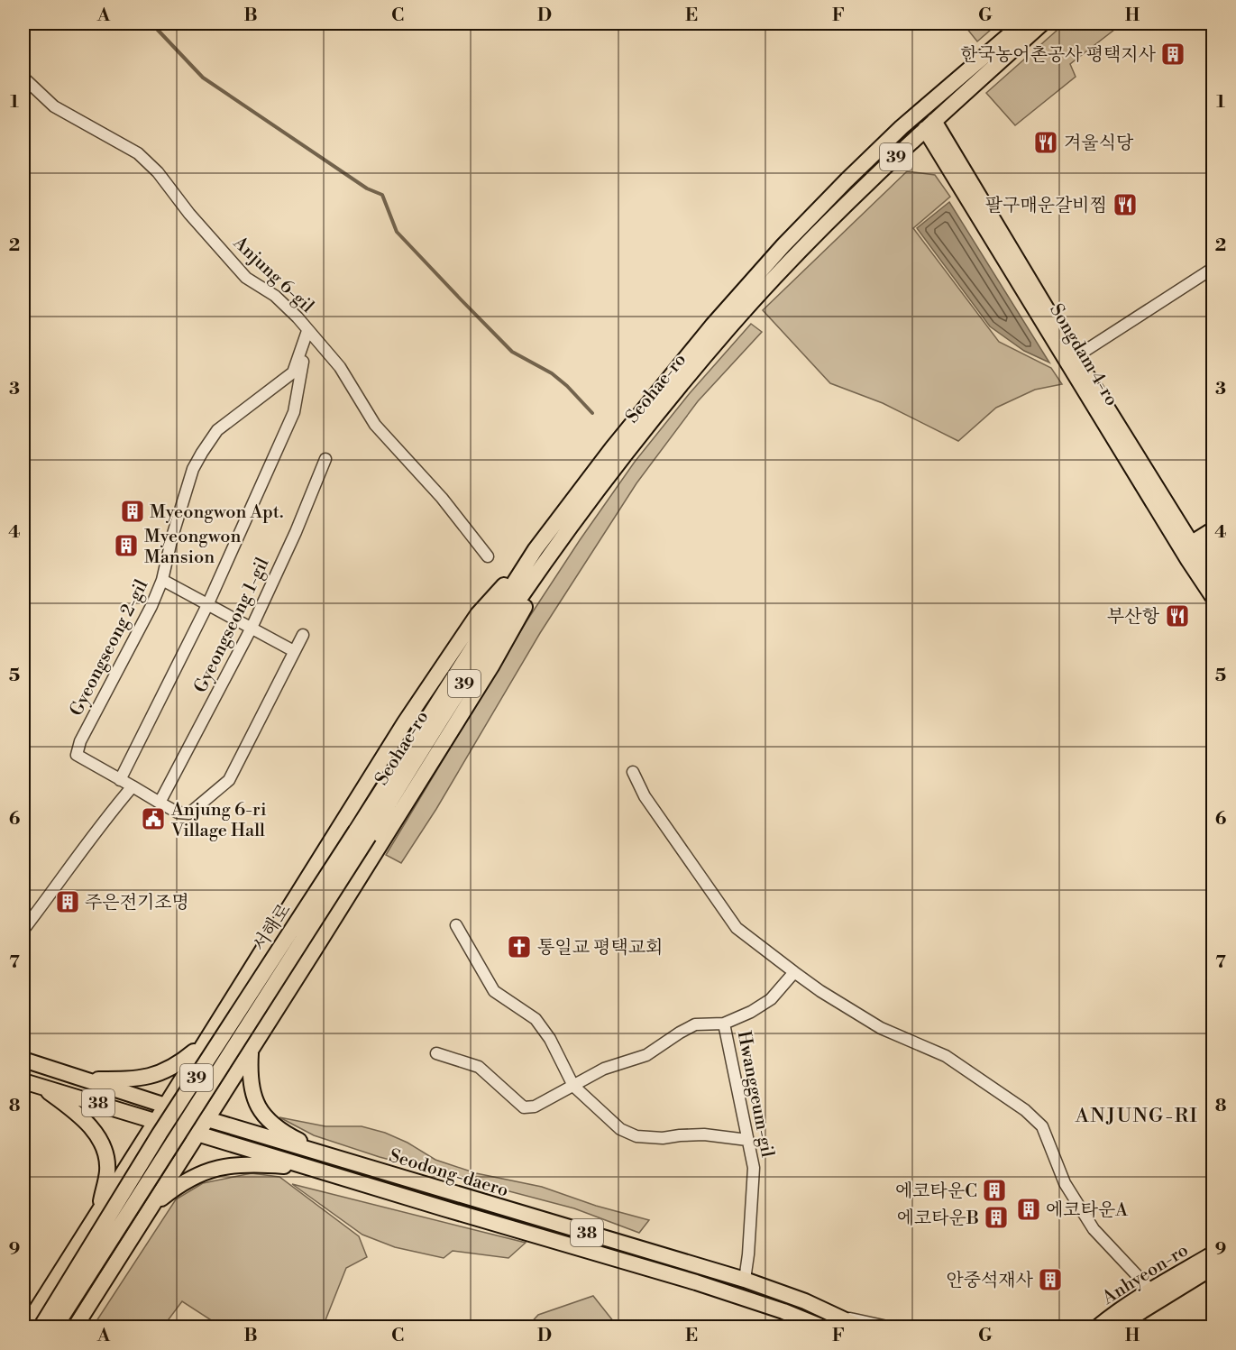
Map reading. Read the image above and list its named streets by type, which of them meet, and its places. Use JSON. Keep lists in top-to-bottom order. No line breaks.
{"streets":{"main road":["39","Songdam 4-ro","Seohae-ro","서해로","38","Seodong-daero","Anhyeon-ro"],"street":["Anjung 6-gil","Gyeongseong 1-gil","Gyeongseong 2-gil","Hwanggeum-gil"]},"crossings":[["Anjung 6-gil","Gyeongseong 2-gil"],["Songdam 4-ro","Seohae-ro"],["Seohae-ro","서해로"],["Hwanggeum-gil","Seodong-daero"]],"districts":["ANJUNG-RI"],"places":{"building":["한국농어촌공사 평택지사","Myeongwon Apt.","Myeongwon Mansion","주은전기조명","에코타운C","에코타운A","에코타운B","안중석재사"],"restaurant":["겨울식당","팔구매운갈비찜","부산항"],"public building":["Anjung 6-ri Village Hall"],"church":["통일교 평택교회"]},"grid":{"columns":["A","B","C","D","E","F","G","H"],"rows":["1","2","3","4","5","6","7","8","9"]}}
